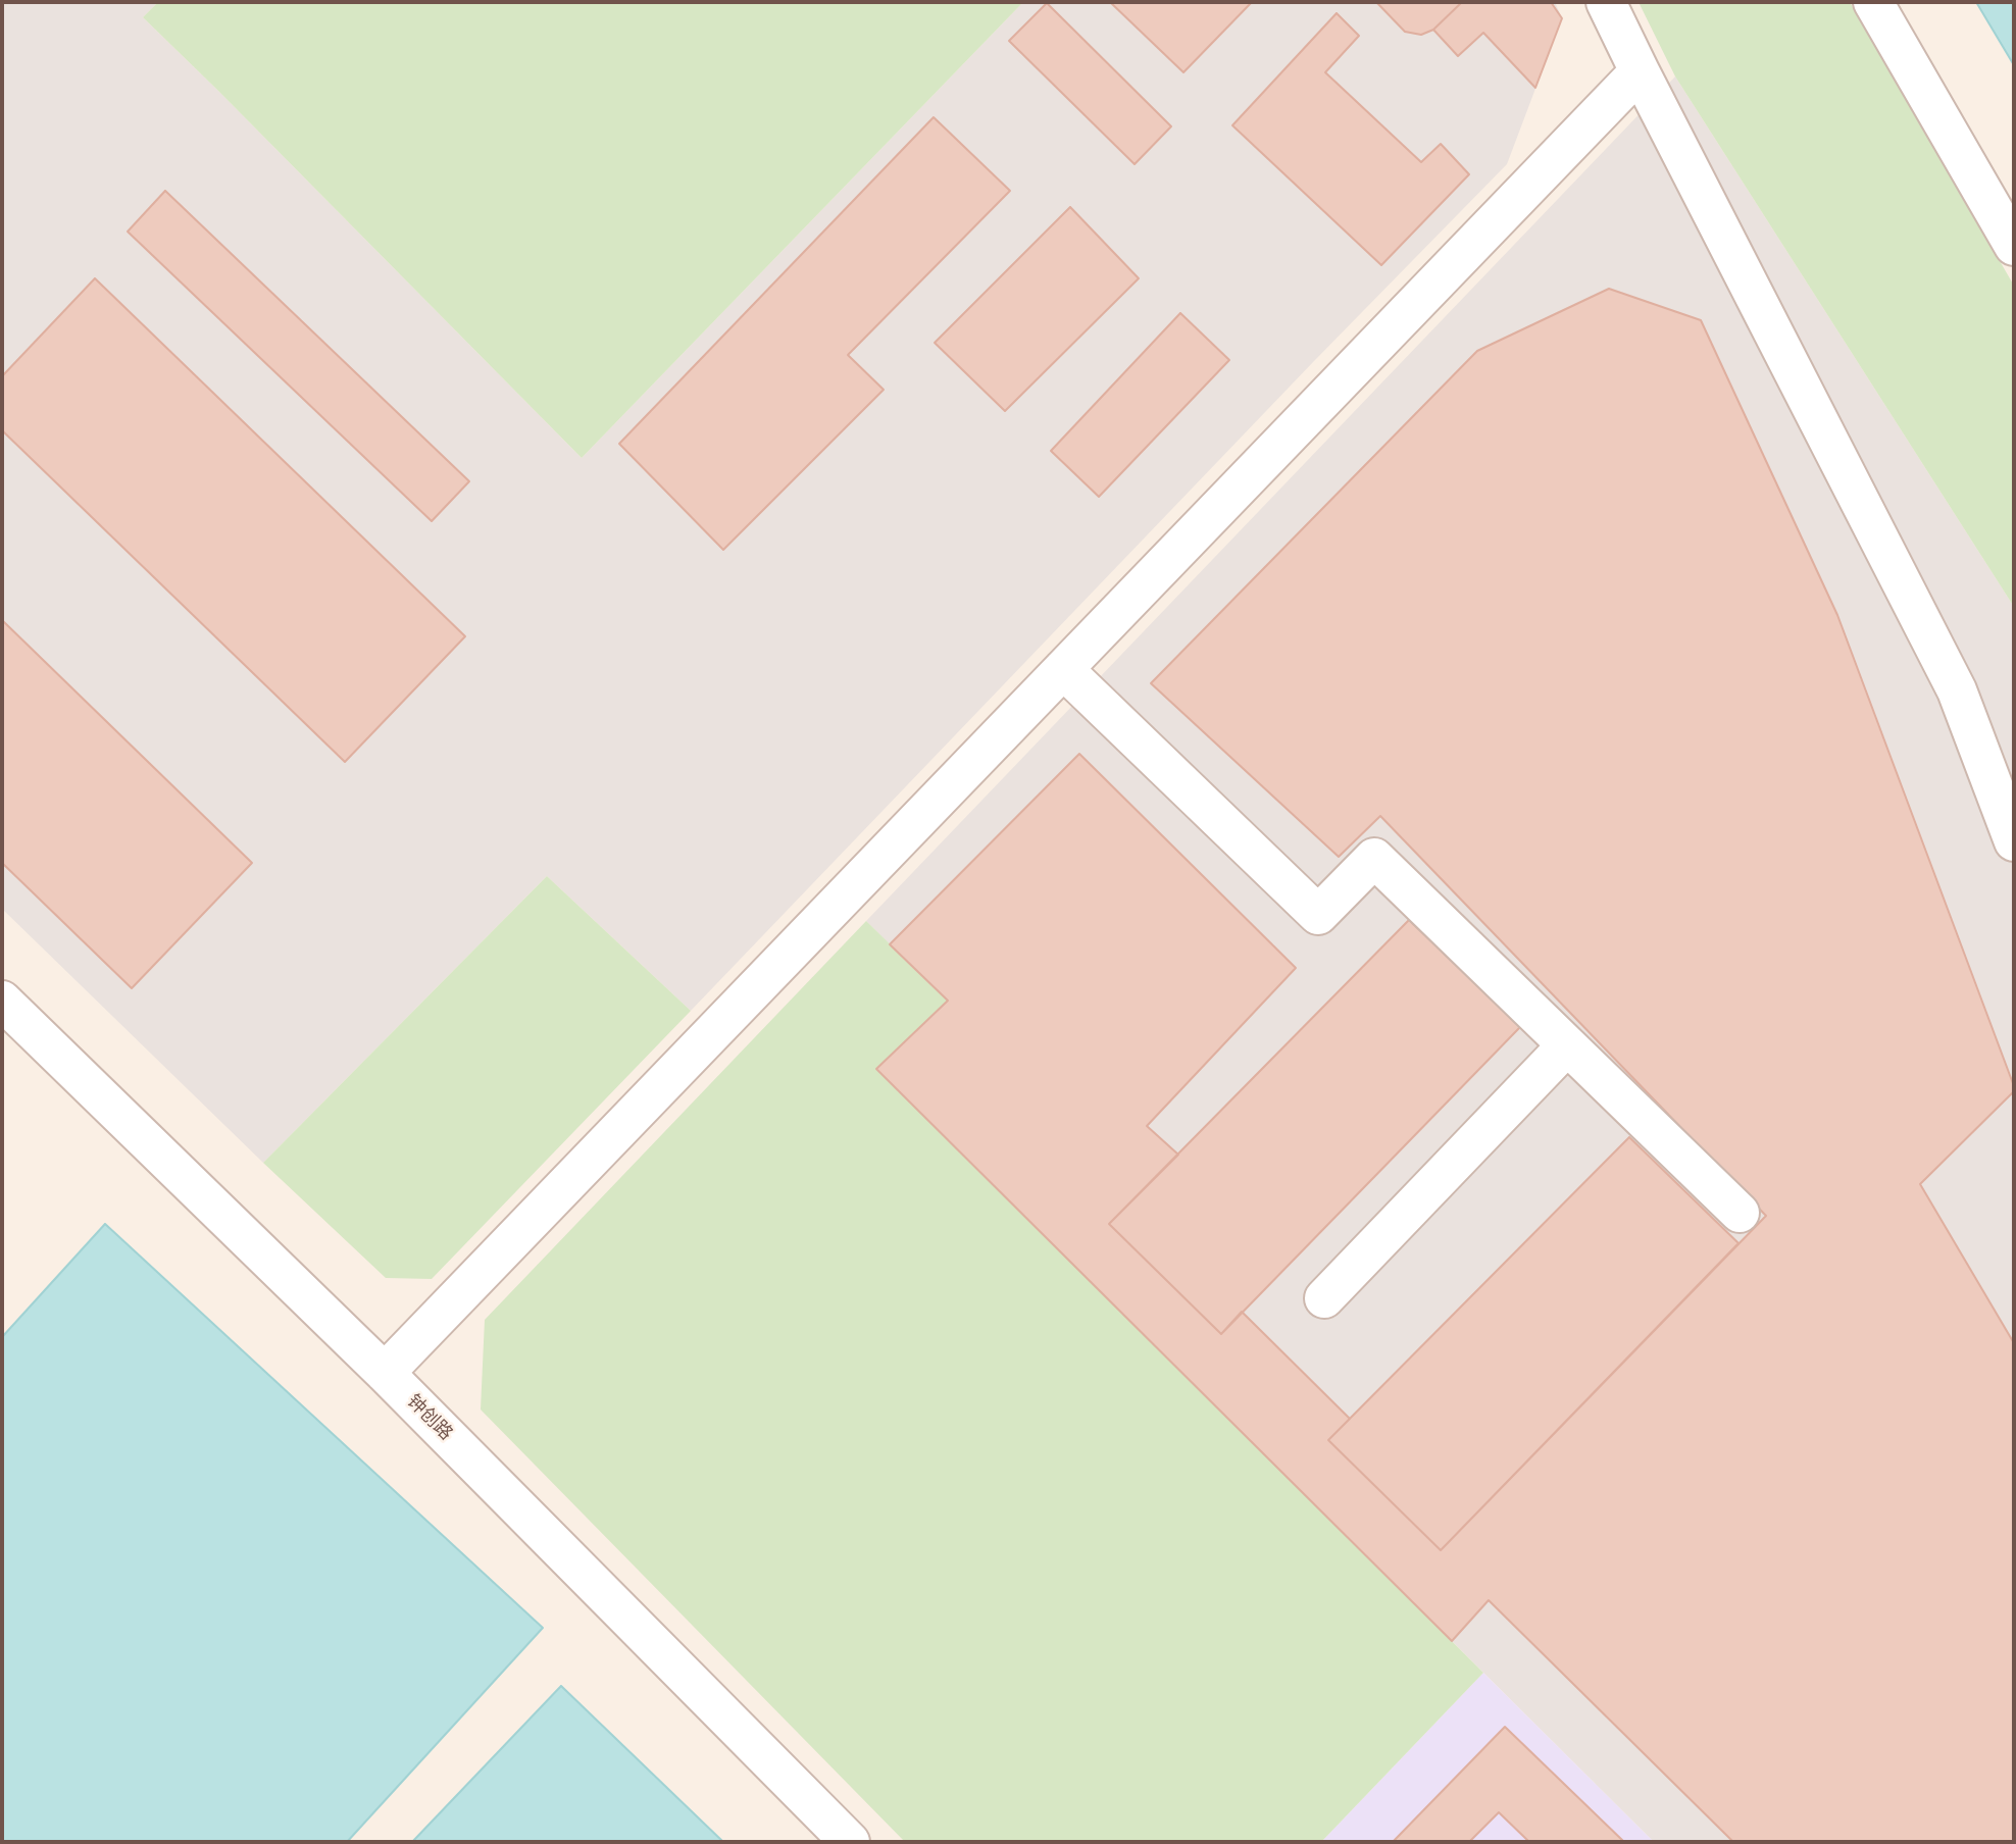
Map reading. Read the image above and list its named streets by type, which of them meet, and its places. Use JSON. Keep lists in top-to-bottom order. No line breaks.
{"streets":{"street":["钟创路"]}}
